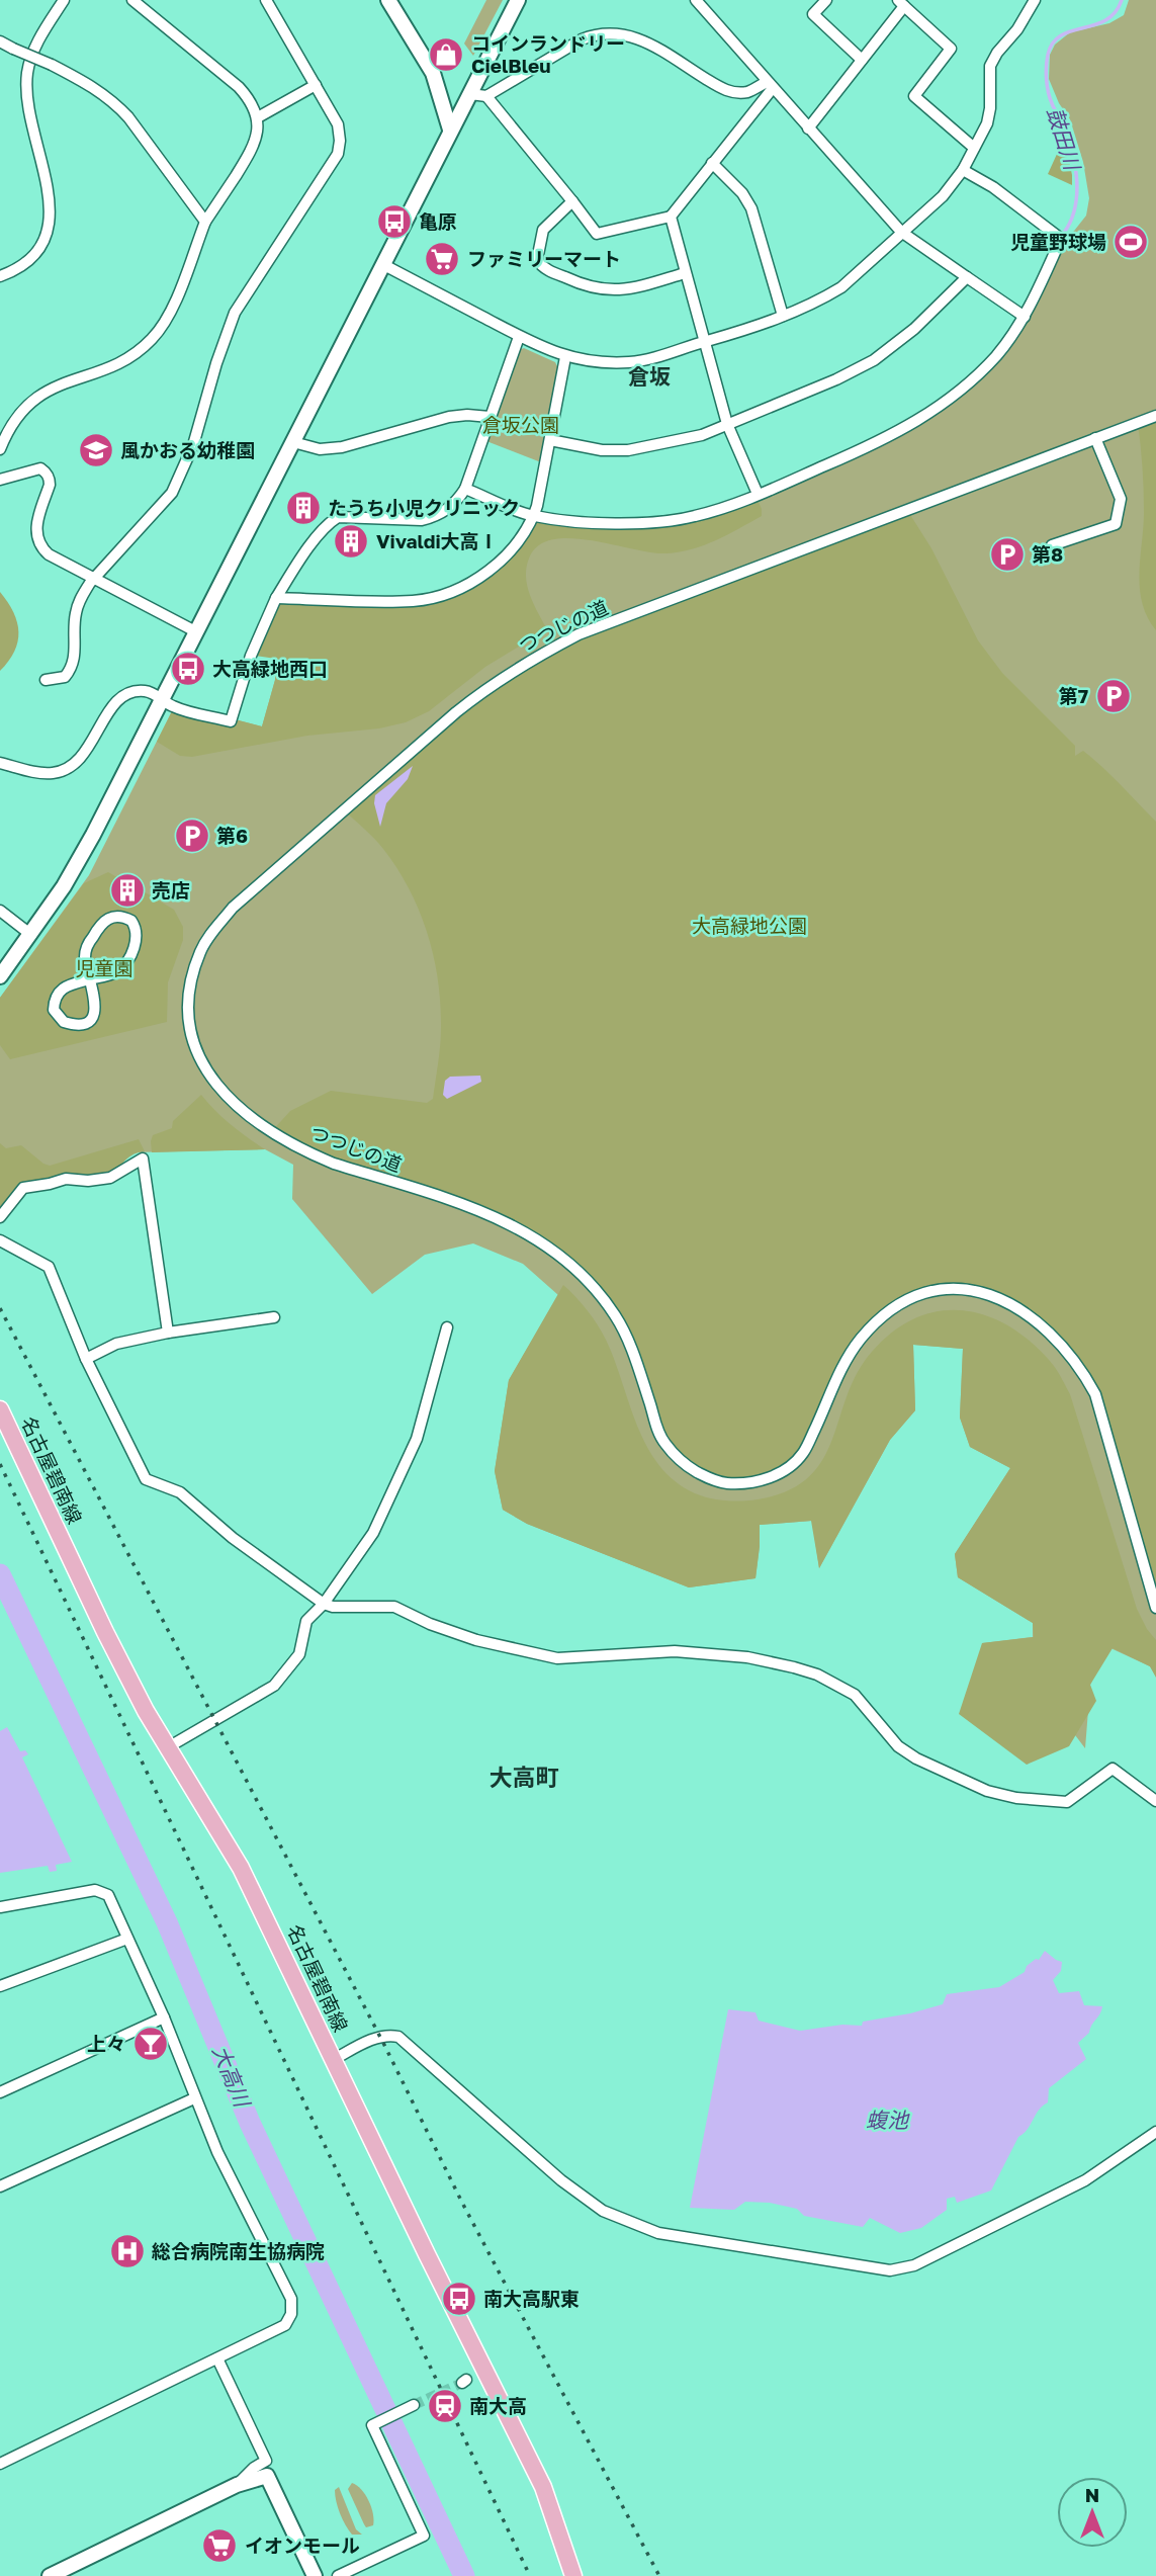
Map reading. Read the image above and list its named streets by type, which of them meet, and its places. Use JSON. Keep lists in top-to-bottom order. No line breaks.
{"streets":{"main road":["名古屋碧南線"],"street":["つつじの道"]},"districts":["倉坂","大高町"],"water":["鼓田川","大高川","蝮池"],"parks":["倉坂公園","大高緑地公園","児童園"],"places":{"shop":["コインランドリー CielBleu"],"bus stop":["亀原","大高緑地西口","南大高駅東"],"sports":["児童野球場"],"supermarket":["ファミリーマート","イオンモール"],"school or university":["風かおる幼稚園"],"building":["たうち小児クリニック","Vivaldi大高Ⅰ","売店"],"parking":["第8","第7","第6"],"bar":["上々"],"hospital":["総合病院南生協病院"],"station":["南大高"]},"north":"top"}
